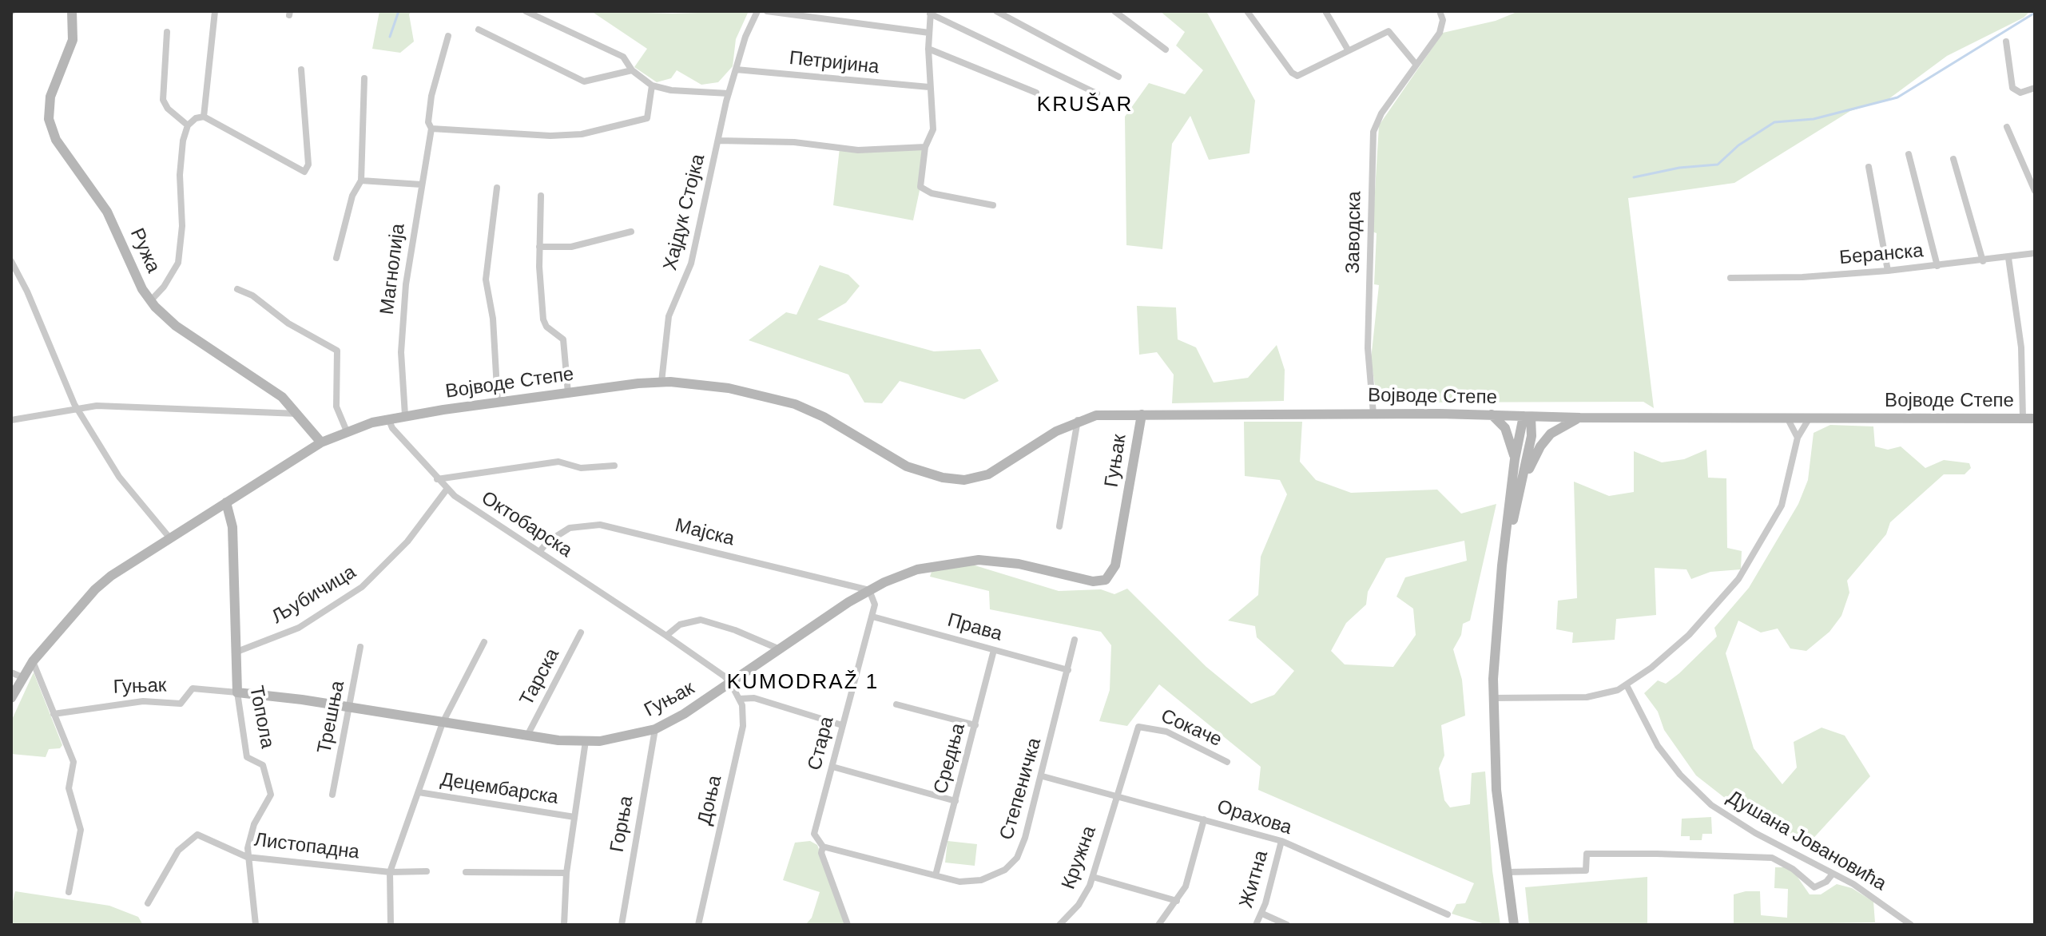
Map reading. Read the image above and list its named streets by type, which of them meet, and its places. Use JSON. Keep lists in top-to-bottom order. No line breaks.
{"streets":{"street":["Петријина","Хајдук Стојка","Заводска","Ружа","Беранска","Магнолија","Војводе Степе","Гуњак","Октобарска","Мајска","Љубичица","Права","Тарска","Топола","Трешња","Сокаче","Стара","Средња","Децембарска","Степеничка","Доња","Орахова","Горња","Душана Јовановића","Листопадна","Кружна","Житна"]},"crossings":[["Хајдук Стојка","Војводе Степе"],["Заводска","Војводе Степе"],["Ружа","Војводе Степе"],["Магнолија","Војводе Степе"],["Војводе Степе","Гуњак"],["Војводе Степе","Октобарска"],["Војводе Степе","Топола"],["Гуњак","Октобарска"],["Гуњак","Мајска"],["Гуњак","Тарска"],["Гуњак","Топола"],["Гуњак","Трешња"],["Гуњак","Стара"],["Гуњак","Доња"],["Гуњак","Горња"],["Октобарска","Мајска"],["Октобарска","Љубичица"],["Октобарска","Доња"],["Мајска","Стара"],["Љубичица","Топола"],["Права","Стара"],["Права","Средња"],["Права","Степеничка"],["Топола","Листопадна"],["Сокаче","Орахова"],["Сокаче","Кружна"],["Стара","Степеничка"],["Средња","Степеничка"],["Степеничка","Орахова"],["Орахова","Кружна"],["Орахова","Житна"]],"districts":["KRUŠAR","KUMODRAŽ 1"]}
